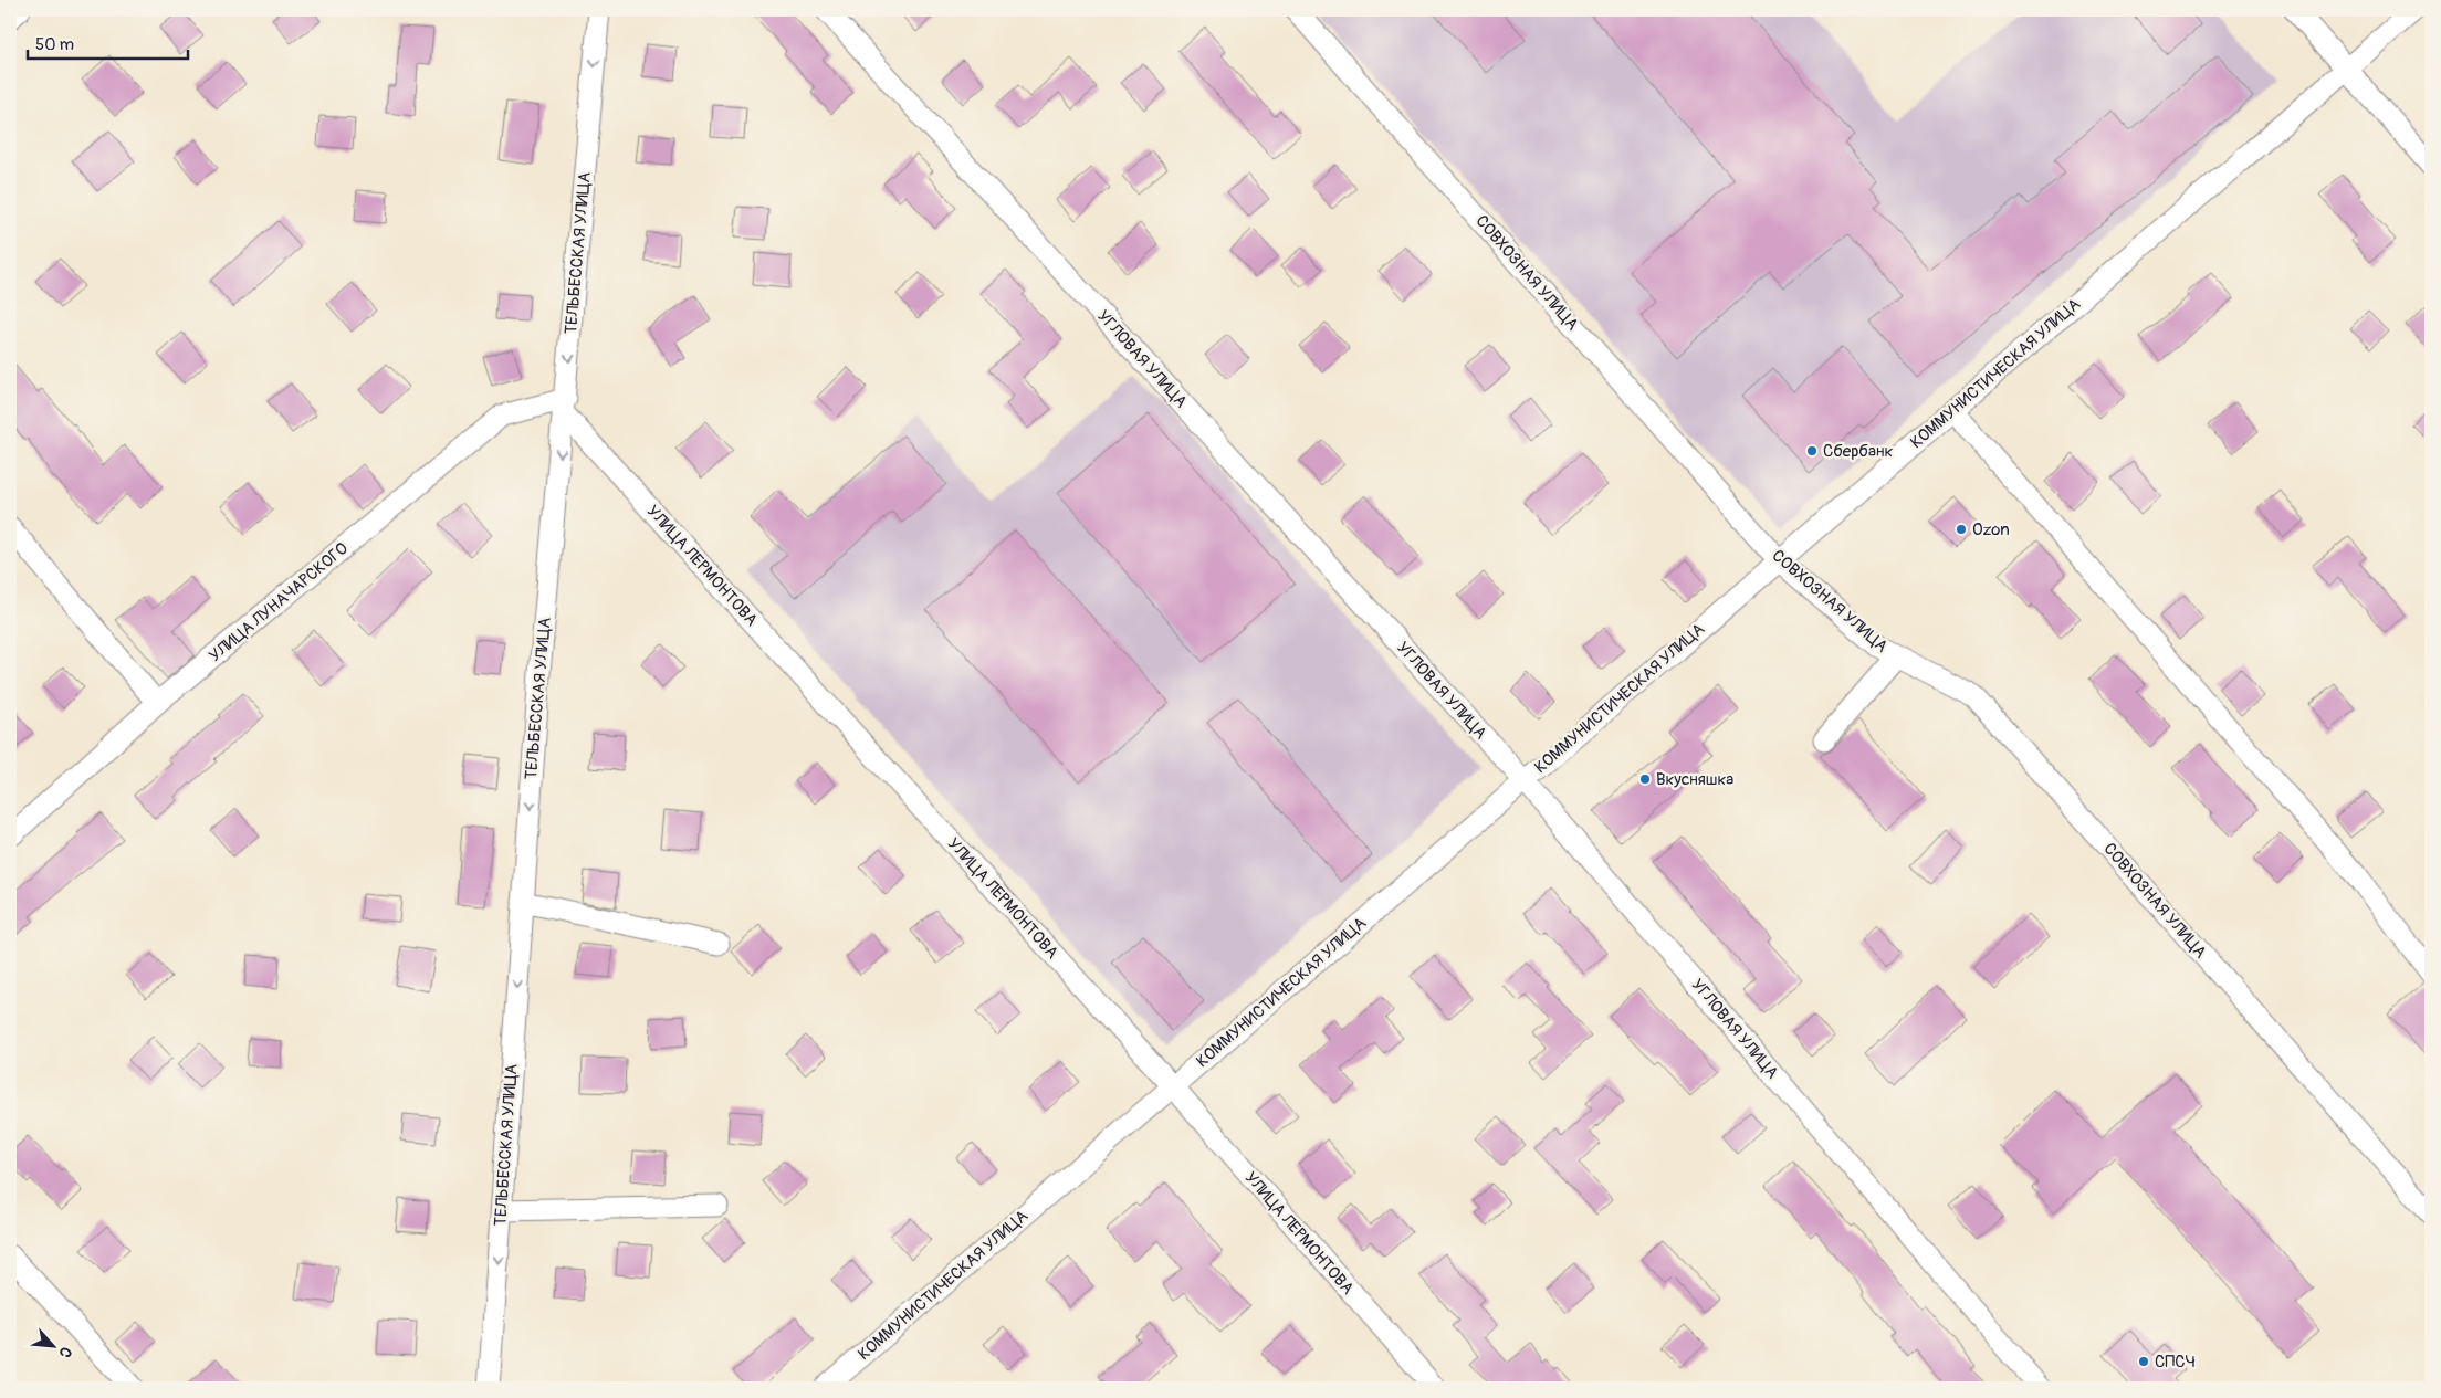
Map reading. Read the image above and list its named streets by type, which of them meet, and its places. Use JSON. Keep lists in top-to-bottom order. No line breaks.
{"streets":{"street":["ТЕЛЬБЕССКАЯ УЛИЦА","СОВХОЗНАЯ УЛИЦА","УГЛОВАЯ УЛИЦА","КОММУНИСТИЧЕСКАЯ УЛИЦА","УЛИЦА ЛЕРМОНТОВА","УЛИЦА ЛУНАЧАРСКОГО"]},"crossings":[["ТЕЛЬБЕССКАЯ УЛИЦА","УЛИЦА ЛЕРМОНТОВА"],["ТЕЛЬБЕССКАЯ УЛИЦА","УЛИЦА ЛУНАЧАРСКОГО"],["СОВХОЗНАЯ УЛИЦА","КОММУНИСТИЧЕСКАЯ УЛИЦА"],["УГЛОВАЯ УЛИЦА","КОММУНИСТИЧЕСКАЯ УЛИЦА"],["КОММУНИСТИЧЕСКАЯ УЛИЦА","УЛИЦА ЛЕРМОНТОВА"],["УЛИЦА ЛЕРМОНТОВА","УЛИЦА ЛУНАЧАРСКОГО"]],"one_way":["ТЕЛЬБЕССКАЯ УЛИЦА"],"places":["Сбербанк","Ozon","Вкусняшка","СПСЧ"],"scale_bar":"50 m","north":"bottom right"}
